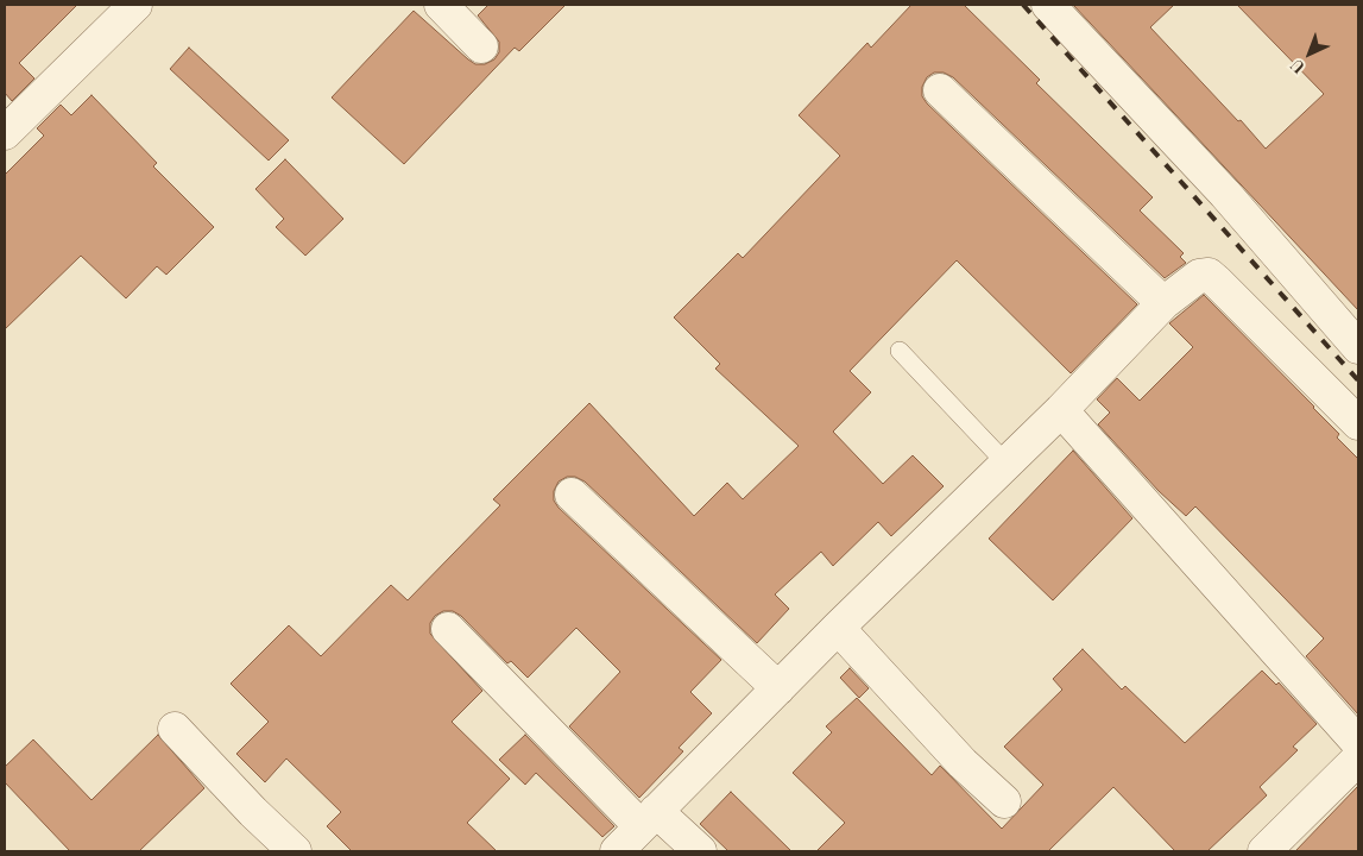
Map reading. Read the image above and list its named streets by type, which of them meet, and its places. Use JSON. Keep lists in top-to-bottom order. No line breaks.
{"north":"bottom left"}
